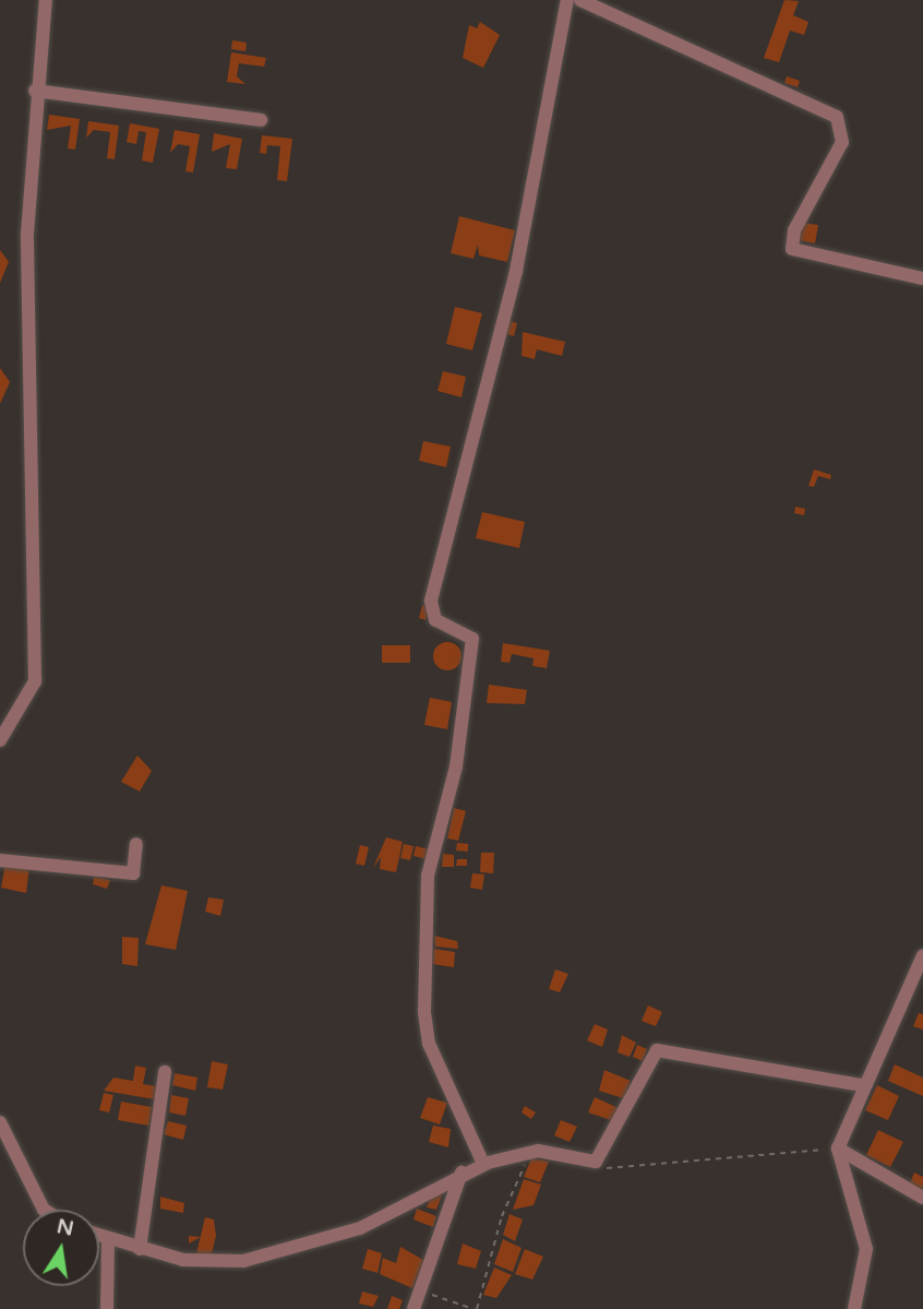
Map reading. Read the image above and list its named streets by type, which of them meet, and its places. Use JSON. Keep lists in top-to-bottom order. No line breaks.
{"north":"top"}
